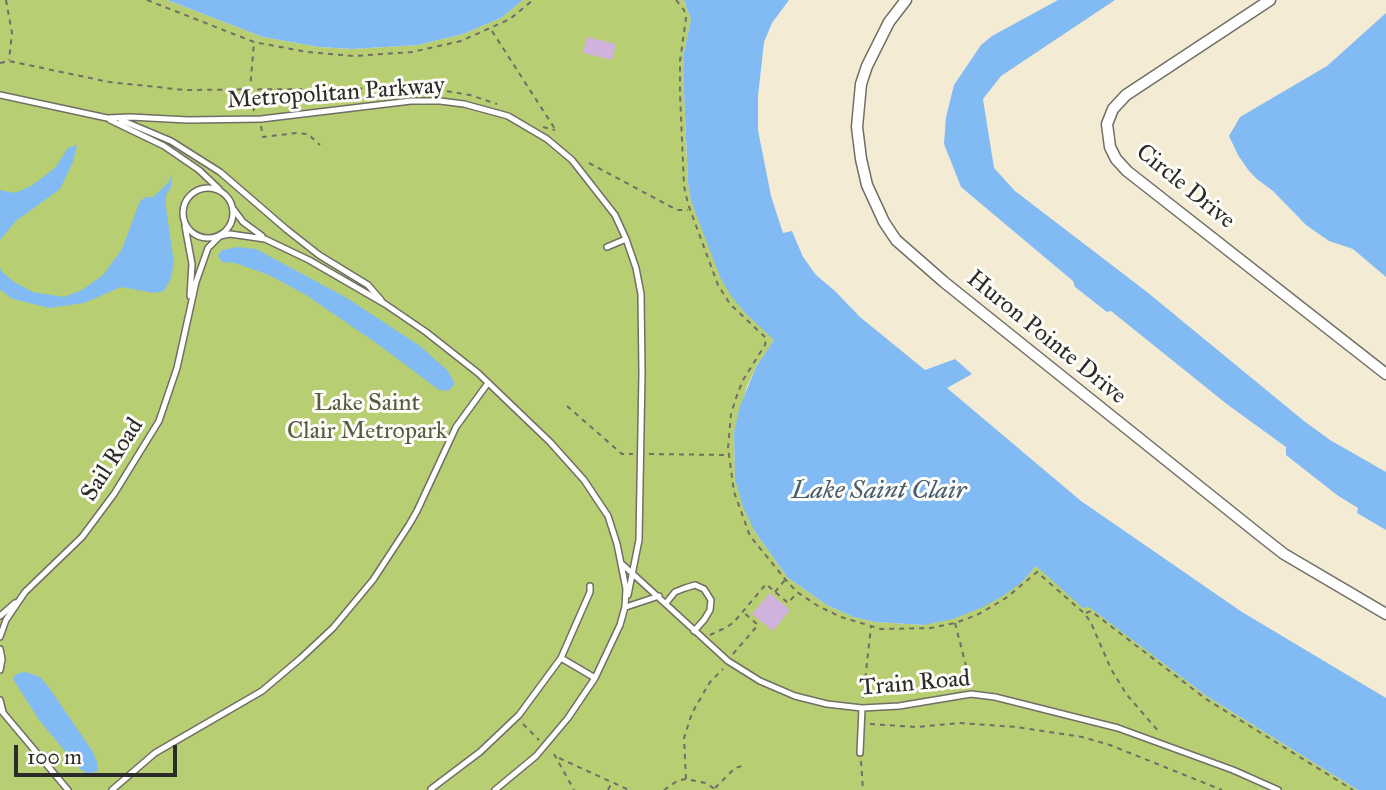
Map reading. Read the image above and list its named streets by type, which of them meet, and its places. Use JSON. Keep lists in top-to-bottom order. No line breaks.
{"streets":{"street":["Circle Drive","Huron Pointe Drive"],"lane":["Metropolitan Parkway","Sail Road","Train Road"]},"crossings":[["Metropolitan Parkway","Train Road"]],"water":["Lake Saint Clair"],"parks":["Lake Saint Clair Metropark"],"scale_bar":"100 m"}
